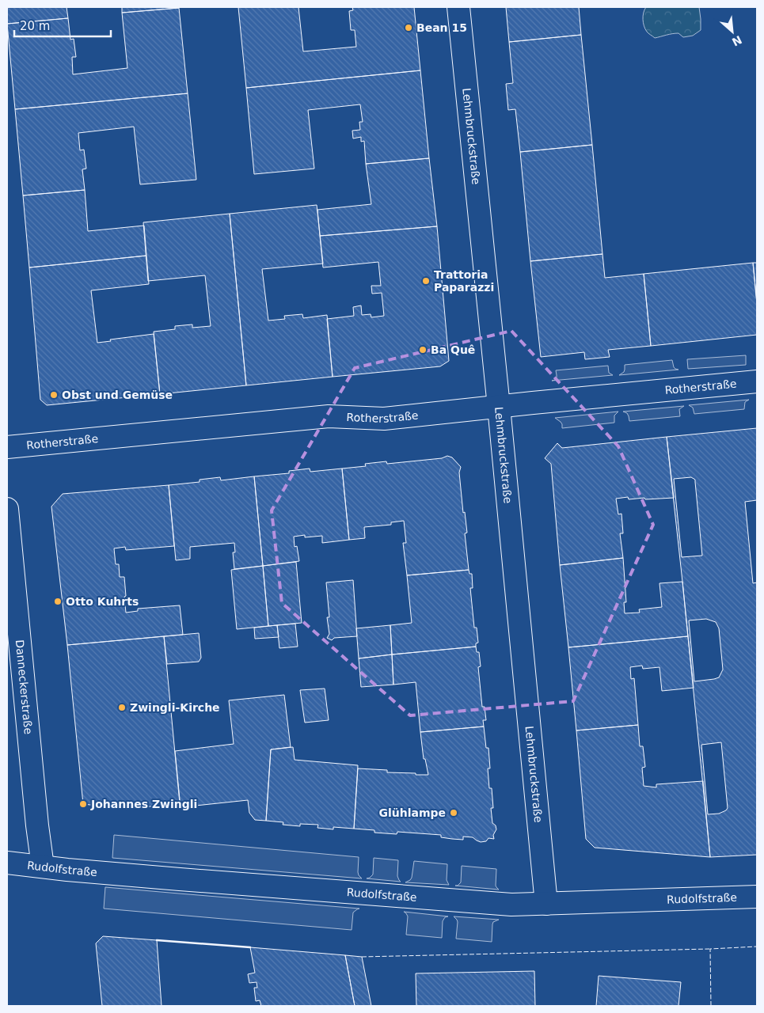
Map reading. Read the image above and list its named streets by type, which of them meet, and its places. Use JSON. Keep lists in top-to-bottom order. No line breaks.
{"streets":{"street":["Lehmbruckstraße","Rotherstraße","Danneckerstraße","Rudolfstraße"]},"crossings":[["Lehmbruckstraße","Rotherstraße"],["Lehmbruckstraße","Rudolfstraße"],["Danneckerstraße","Rudolfstraße"]],"places":["Bean 15","Trattoria Paparazzi","Ba Quê","Obst und Gemüse","Otto Kuhrts","Zwingli-Kirche","Johannes Zwingli","Glühlampe"],"scale_bar":"20 m","north":"bottom right"}
